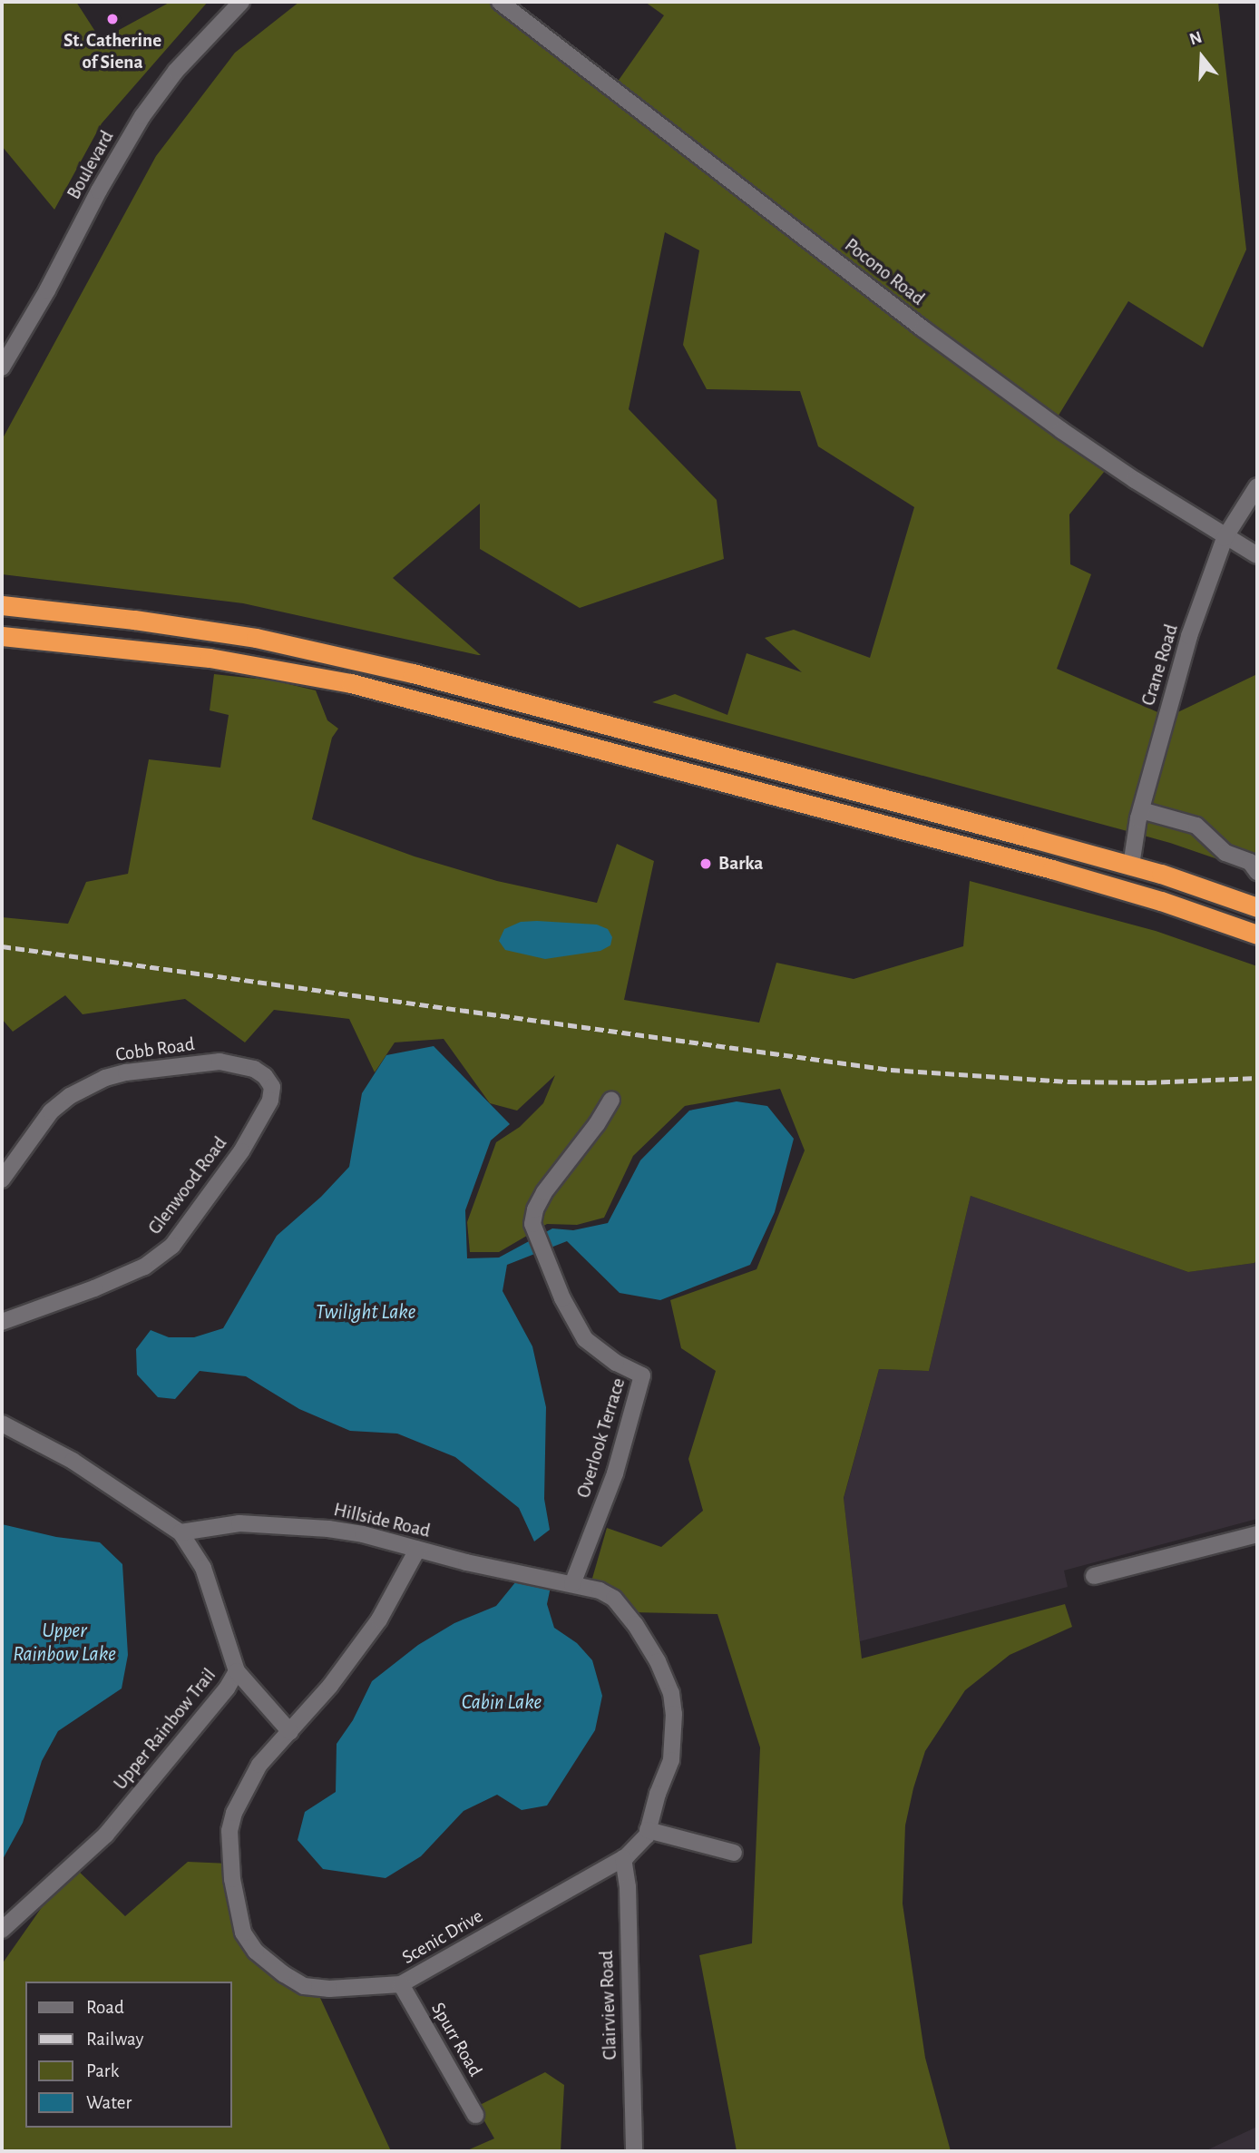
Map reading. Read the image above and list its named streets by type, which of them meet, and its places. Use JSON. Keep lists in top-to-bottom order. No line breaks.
{"streets":{"street":["Boulevard","Pocono Road","Crane Road","Cobb Road","Glenwood Road","Overlook Terrace","Hillside Road","Upper Rainbow Trail","Scenic Drive","Clairview Road","Spurr Road"]},"crossings":[["Pocono Road","Crane Road"],["Cobb Road","Glenwood Road"],["Overlook Terrace","Hillside Road"],["Overlook Terrace","Scenic Drive"],["Hillside Road","Upper Rainbow Trail"],["Hillside Road","Scenic Drive"],["Scenic Drive","Clairview Road"],["Scenic Drive","Spurr Road"]],"water":["Twilight Lake","Upper Rainbow Lake","Cabin Lake"],"places":["St. Catherine of Siena","Barka"],"legend":["Road","Railway","Park","Water"],"north":"top"}
